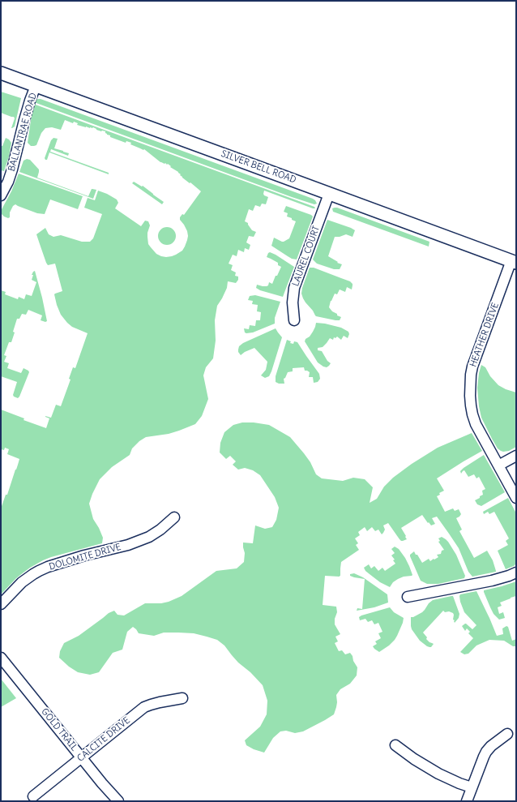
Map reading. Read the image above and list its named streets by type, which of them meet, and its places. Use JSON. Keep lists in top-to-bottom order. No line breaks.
{"streets":{"street":["BALLANTRAE ROAD","SILVER BELL ROAD","LAUREL COURT","HEATHER DRIVE","DOLOMITE DRIVE","GOLD TRAIL","CALCITE DRIVE"]},"crossings":[["BALLANTRAE ROAD","SILVER BELL ROAD"],["SILVER BELL ROAD","LAUREL COURT"],["SILVER BELL ROAD","HEATHER DRIVE"],["GOLD TRAIL","CALCITE DRIVE"]]}
